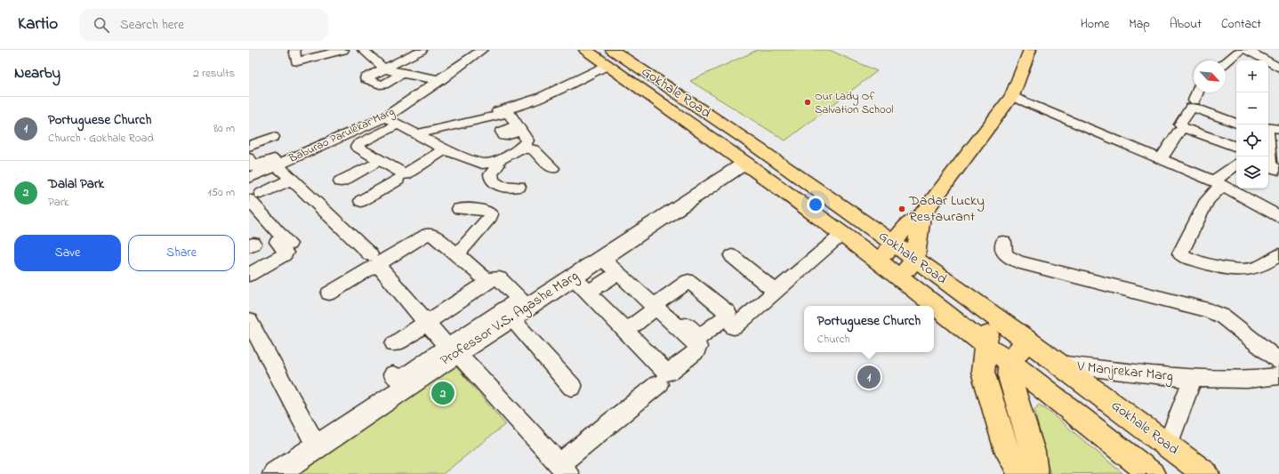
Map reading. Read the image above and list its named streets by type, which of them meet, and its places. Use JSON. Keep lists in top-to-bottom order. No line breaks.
{"streets":{"main road":["Gokhale Road"],"street":["Baburao Parulekar Marg","Professor V.S. Agashe Marg","V Manjrekar Marg"]},"crossings":[["Gokhale Road","Professor V.S. Agashe Marg"],["Gokhale Road","V Manjrekar Marg"]],"places":["Our Lady Of Salvation School","Dadar Lucky Restaurant"],"north":"bottom right","page":{"header":"Kartio","search":"Search here","nav":["Home","Map","About","Contact"],"heading":["Nearby","2 results"],"map_buttons":["+","−"],"list":[{"mark":"1","name":"Portuguese Church","note":"Church · Gokhale Road","value":"80 m"},{"mark":"2","name":"Dalal Park","note":"Park","value":"150 m"}],"buttons":["Save","Share"],"popup":["Portuguese Church","Church"],"pins":["1","2"]}}
